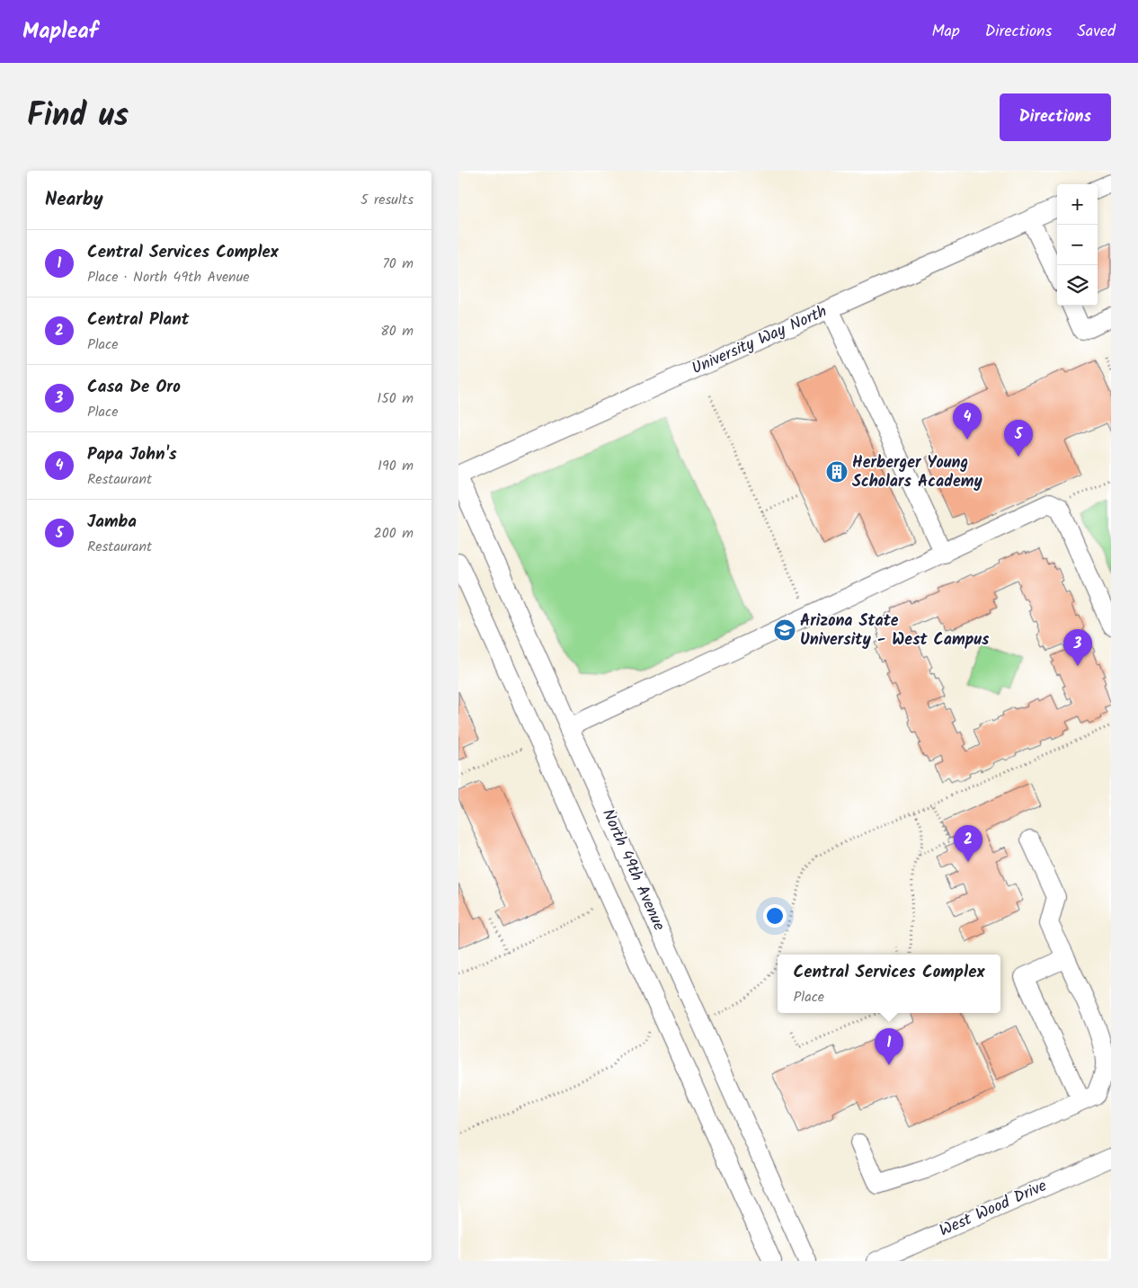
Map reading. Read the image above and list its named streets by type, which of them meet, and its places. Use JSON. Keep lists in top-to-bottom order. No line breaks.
{"streets":{"street":["University Way North","North 49th Avenue","West Wood Drive"]},"places":{"building":["Herberger Young Scholars Academy"],"school or university":["Arizona State University - West Campus"]},"page":{"header":"Mapleaf","nav":["Map","Directions","Saved"],"title":"Find us","buttons":"Directions","heading":["Nearby","5 results"],"map_buttons":["+","−"],"list":[{"mark":"1","name":"Central Services Complex","note":"Place · North 49th Avenue","value":"70 m"},{"mark":"2","name":"Central Plant","note":"Place","value":"80 m"},{"mark":"3","name":"Casa De Oro","note":"Place","value":"150 m"},{"mark":"4","name":"Papa John's","note":"Restaurant","value":"190 m"},{"mark":"5","name":"Jamba","note":"Restaurant","value":"200 m"}],"pins":["4","5","3","2","1"],"popup":["Central Services Complex","Place"]}}
